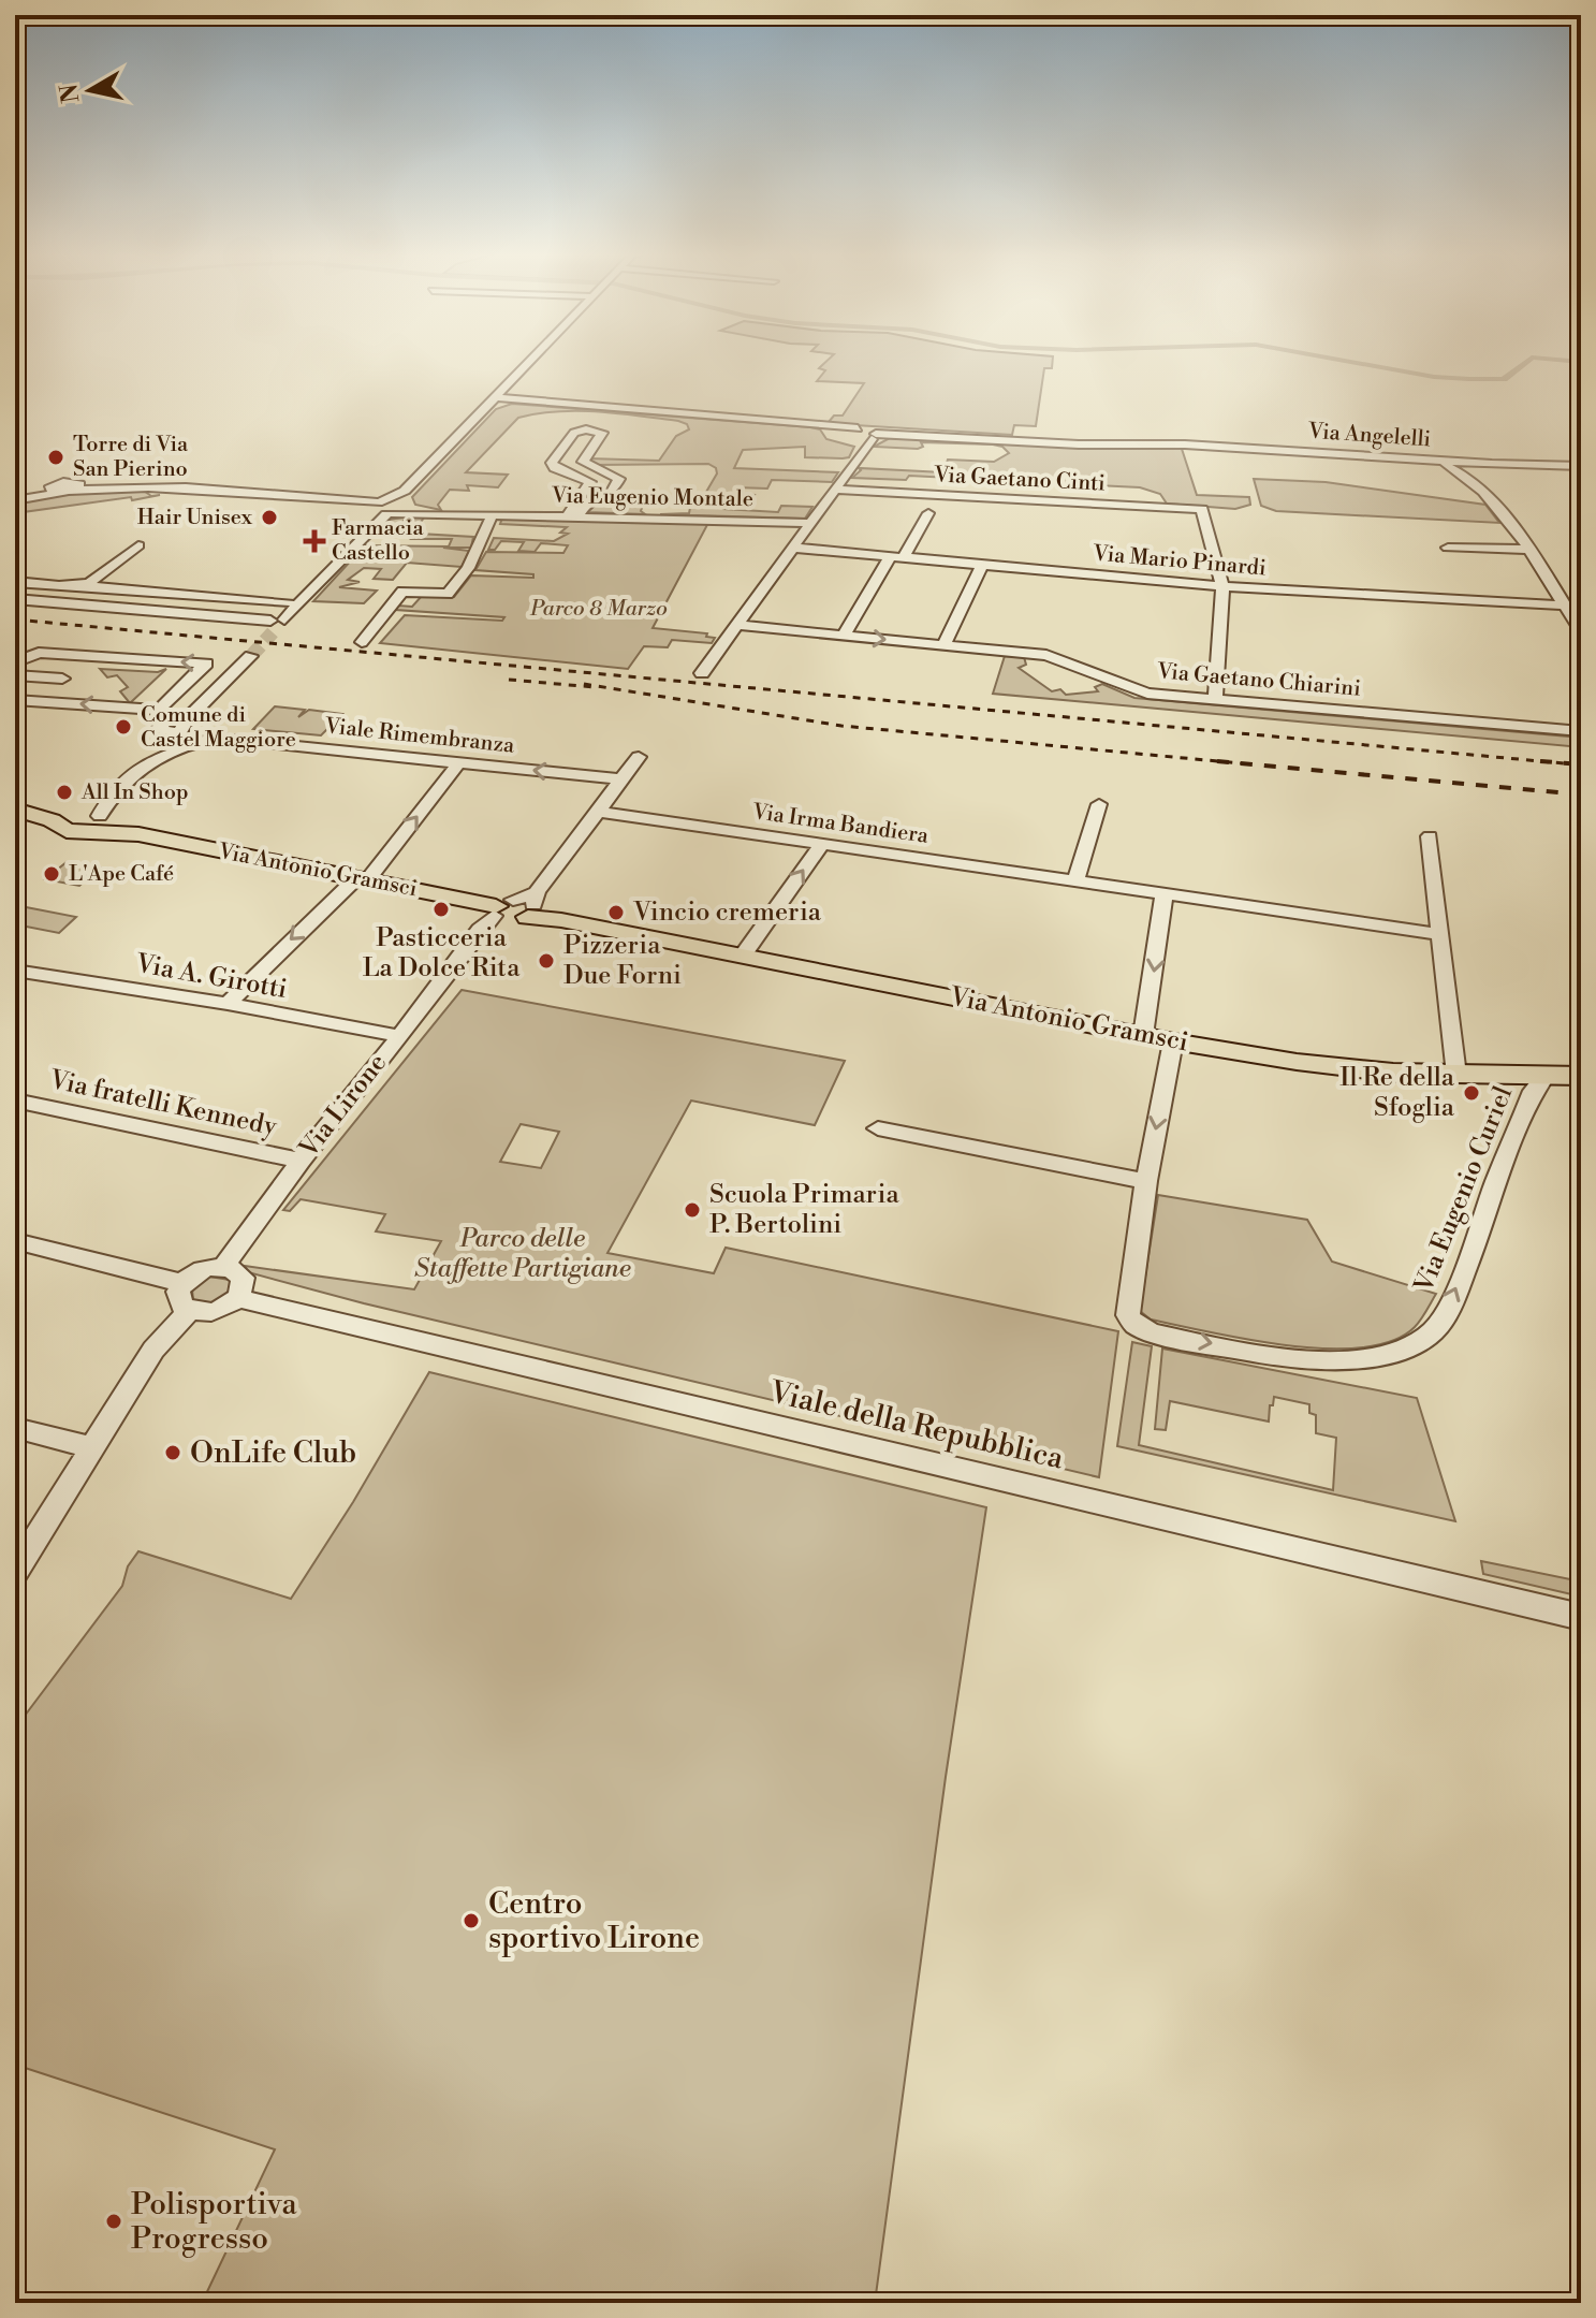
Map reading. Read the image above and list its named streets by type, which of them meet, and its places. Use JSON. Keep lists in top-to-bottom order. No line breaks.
{"streets":{"main road":["Via Antonio Gramsci"],"street":["Via Angelelli","Via Gaetano Cinti","Via Eugenio Montale","Via Mario Pinardi","Via Gaetano Chiarini","Viale Rimembranza","Via Irma Bandiera","Via A. Girotti","Via fratelli Kennedy","Via Lirone","Via Eugenio Curiel","Viale della Repubblica"]},"crossings":[["Via Gaetano Cinti","Via Mario Pinardi"],["Viale Rimembranza","Via Lirone"],["Via Irma Bandiera","Via Lirone"],["Via Antonio Gramsci","Via Lirone"],["Via Antonio Gramsci","Via Eugenio Curiel"],["Via A. Girotti","Via Lirone"],["Via fratelli Kennedy","Via Lirone"],["Via Lirone","Viale della Repubblica"]],"one_way":["Viale Rimembranza"],"parks":["Parco 8 Marzo","Parco delle Staffette Partigiane"],"places":{"other":["Torre di Via San Pierino","Hair Unisex","Comune di Castel Maggiore","All In Shop","L'Ape Café","Pasticceria La Dolce Rita","Vincio cremeria","Pizzeria Due Forni","Il Re della Sfoglia","Scuola Primaria P. Bertolini","OnLife Club","Centro sportivo Lirone","Polisportiva Progresso"],"health":["Farmacia Castello"]},"north":"left"}
